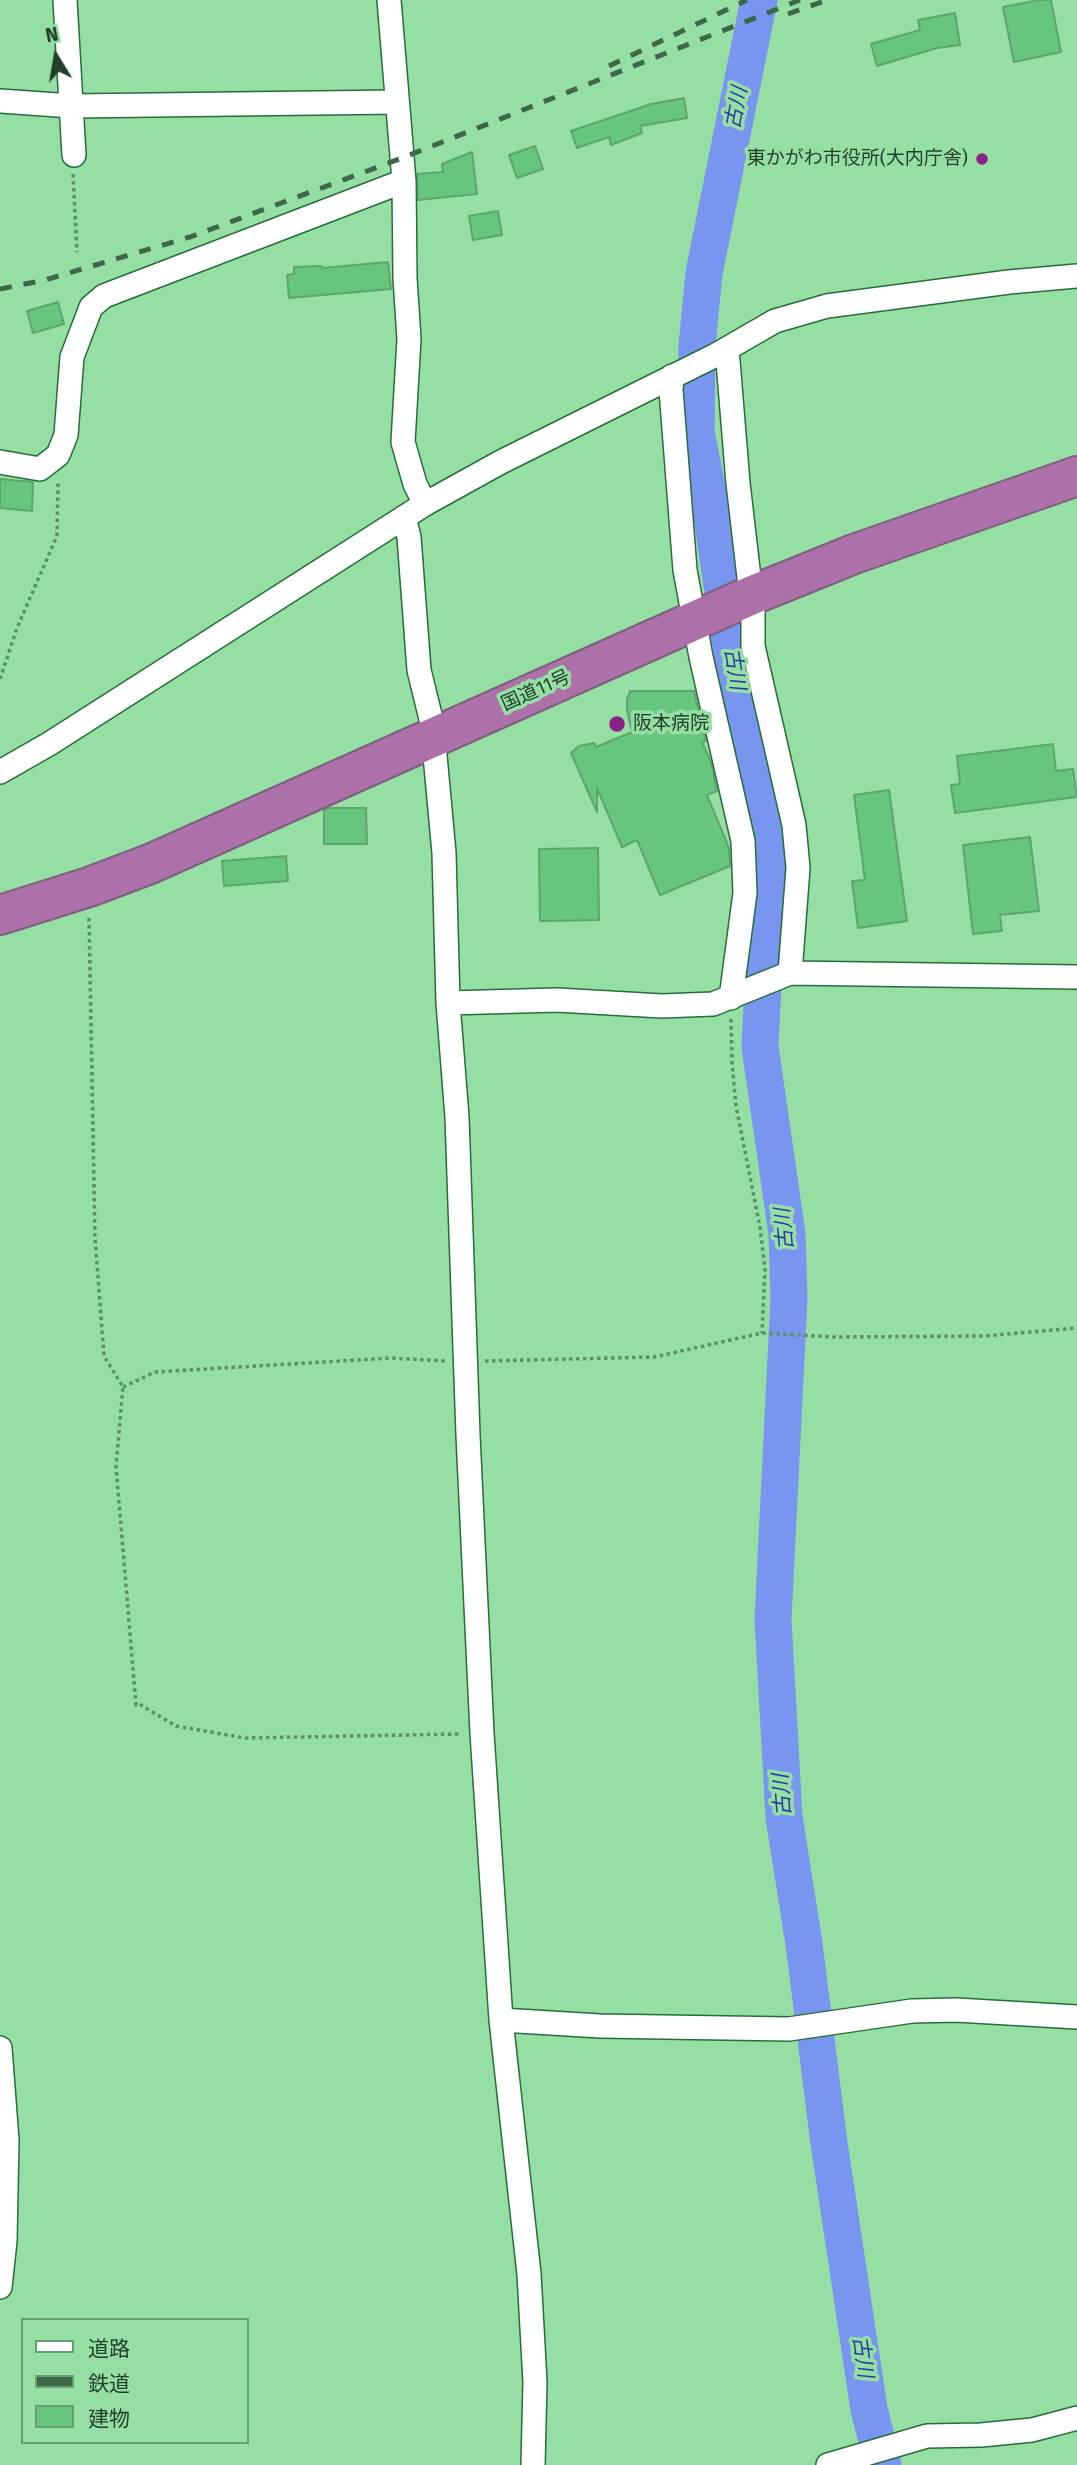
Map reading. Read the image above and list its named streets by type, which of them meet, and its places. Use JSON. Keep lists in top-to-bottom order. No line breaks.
{"streets":{"highway":["国道11号"]},"water":["古川"],"places":["東かがわ市役所(大内庁舎)","阪本病院"],"legend":["道路","鉄道","建物"],"north":"top"}
